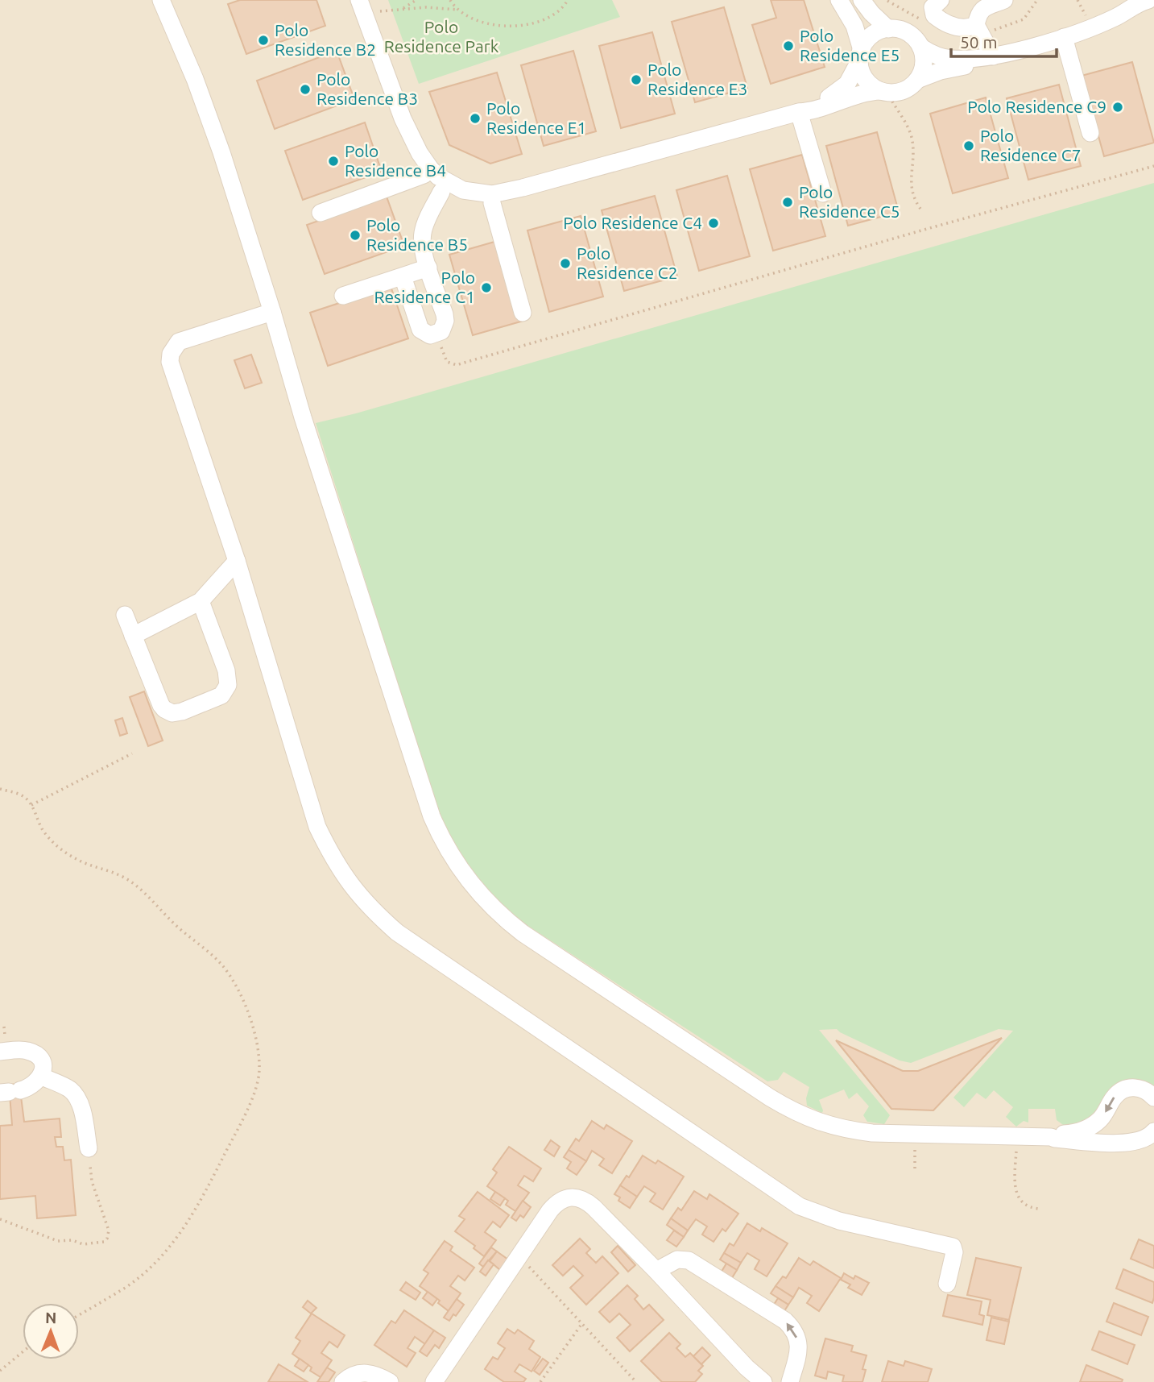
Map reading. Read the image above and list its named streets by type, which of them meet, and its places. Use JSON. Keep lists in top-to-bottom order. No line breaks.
{"parks":["Polo Residence Park"],"places":["Polo Residence B2","Polo Residence E5","Polo Residence E3","Polo Residence B3","Polo Residence C9","Polo Residence E1","Polo Residence C7","Polo Residence B4","Polo Residence C5","Polo Residence C4","Polo Residence B5","Polo Residence C2","Polo Residence C1"],"scale_bar":"50 m","north":"top"}
